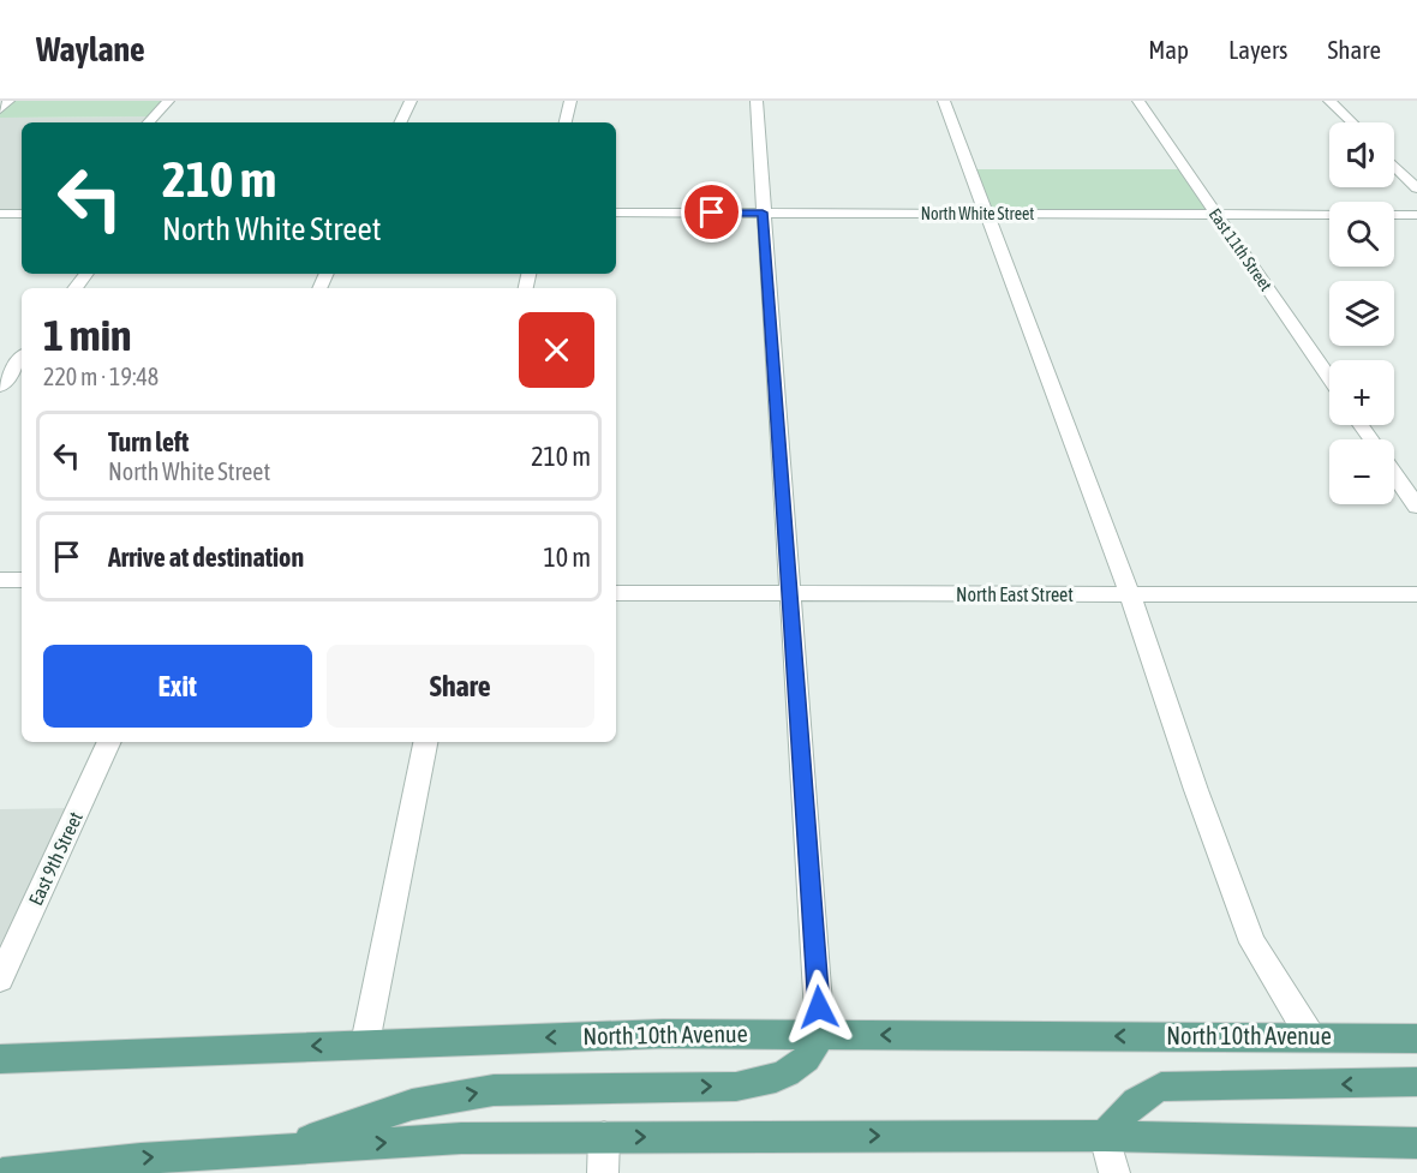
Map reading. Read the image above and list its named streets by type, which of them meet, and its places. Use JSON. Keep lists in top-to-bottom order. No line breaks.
{"streets":{"main road":["North 10th Avenue"],"street":["North White Street","East 11th Street","North East Street","East 9th Street"]},"crossings":[["North White Street","East 11th Street"]],"page":{"header":"Waylane","nav":["Map","Layers","Share"],"map_buttons":["+","−"],"turn":["210 m","North White Street"],"heading":["1 min","220 m · 19:48"],"list":[{"name":"Turn left","note":"North White Street","value":"210 m"},{"name":"Arrive at destination","value":"10 m"}],"buttons":["Exit","Share"]}}
